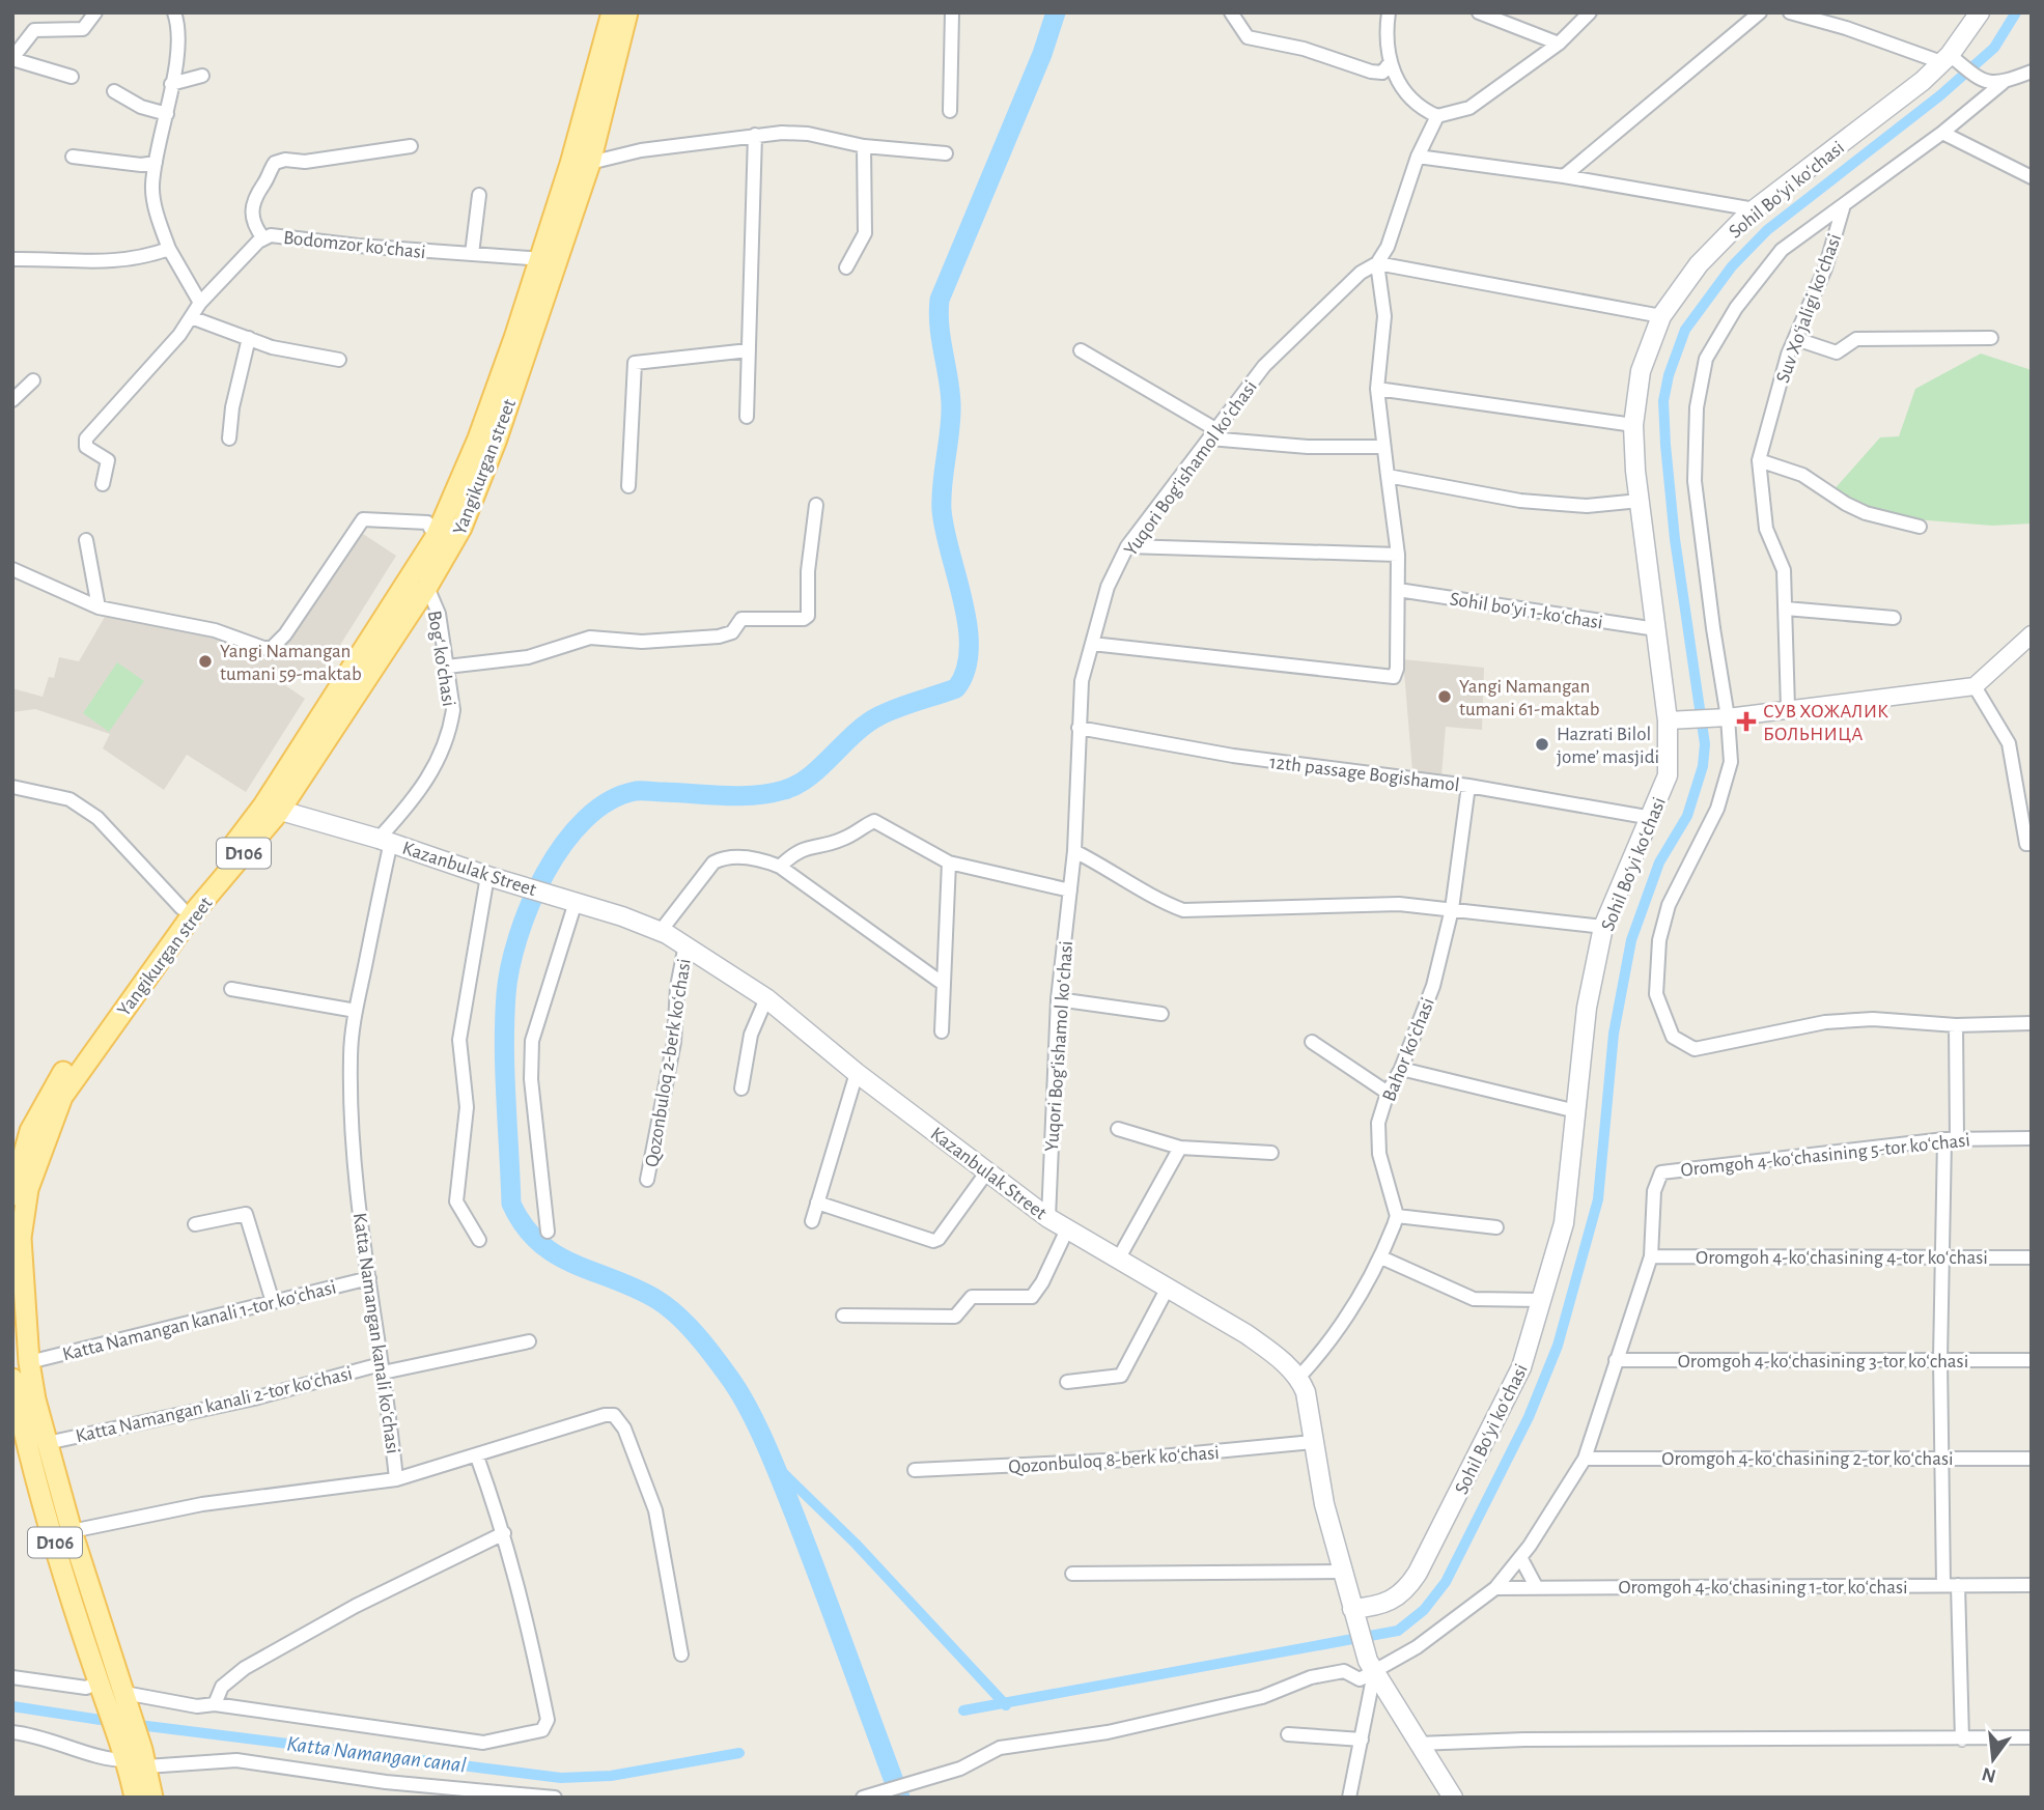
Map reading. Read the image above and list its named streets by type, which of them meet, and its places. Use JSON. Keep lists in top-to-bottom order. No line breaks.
{"streets":{"main road":["Sohil Boʻyi koʻchasi","Yangikurgan street","D106","Kazanbulak Street"],"street":["Bodomzor koʻchasi","Suv Xoʻjaligi koʻchasi","Yuqori Bogʻishamol koʻchasi","Sohil boʻyi 1-koʻchasi","Bogʻ koʻchasi","12th passage Bogishamol","Bahor koʻchasi","Qozonbuloq 2-berk koʻchasi","Oromgoh 4-koʻchasining 5-tor koʻchasi","Oromgoh 4-koʻchasining 4-tor koʻchasi","Katta Namangan kanali 1-tor koʻchasi","Katta Namangan kanali koʻchasi","Oromgoh 4-koʻchasining 3-tor koʻchasi","Katta Namangan kanali 2-tor koʻchasi","Oromgoh 4-koʻchasining 2-tor koʻchasi","Qozonbuloq 8-berk koʻchasi","Oromgoh 4-koʻchasining 1-tor koʻchasi"]},"crossings":[["Sohil Boʻyi koʻchasi","Sohil boʻyi 1-koʻchasi"],["Sohil Boʻyi koʻchasi","12th passage Bogishamol"],["Bodomzor koʻchasi","Yangikurgan street"],["Yangikurgan street","Bogʻ koʻchasi"],["Yangikurgan street","D106"],["Yangikurgan street","Kazanbulak Street"],["Yangikurgan street","Katta Namangan kanali 1-tor koʻchasi"],["Yangikurgan street","Katta Namangan kanali 2-tor koʻchasi"],["Yuqori Bogʻishamol koʻchasi","12th passage Bogishamol"],["Yuqori Bogʻishamol koʻchasi","Kazanbulak Street"],["Bogʻ koʻchasi","Kazanbulak Street"],["Bogʻ koʻchasi","Katta Namangan kanali koʻchasi"],["12th passage Bogishamol","Bahor koʻchasi"],["Kazanbulak Street","Qozonbuloq 2-berk koʻchasi"],["Kazanbulak Street","Katta Namangan kanali koʻchasi"],["Oromgoh 4-koʻchasining 5-tor koʻchasi","Oromgoh 4-koʻchasining 4-tor koʻchasi"],["Katta Namangan kanali 1-tor koʻchasi","Katta Namangan kanali koʻchasi"],["Katta Namangan kanali koʻchasi","Katta Namangan kanali 2-tor koʻchasi"]],"water":["Katta Namangan canal"],"places":{"other":["Yangi Namangan tumani 59-maktab","Yangi Namangan tumani 61-maktab","Hazrati Bilol jome’ masjidi"],"health":["СУВ ХОЖАЛИК БОЛЬНИЦА"]},"north":"bottom"}
